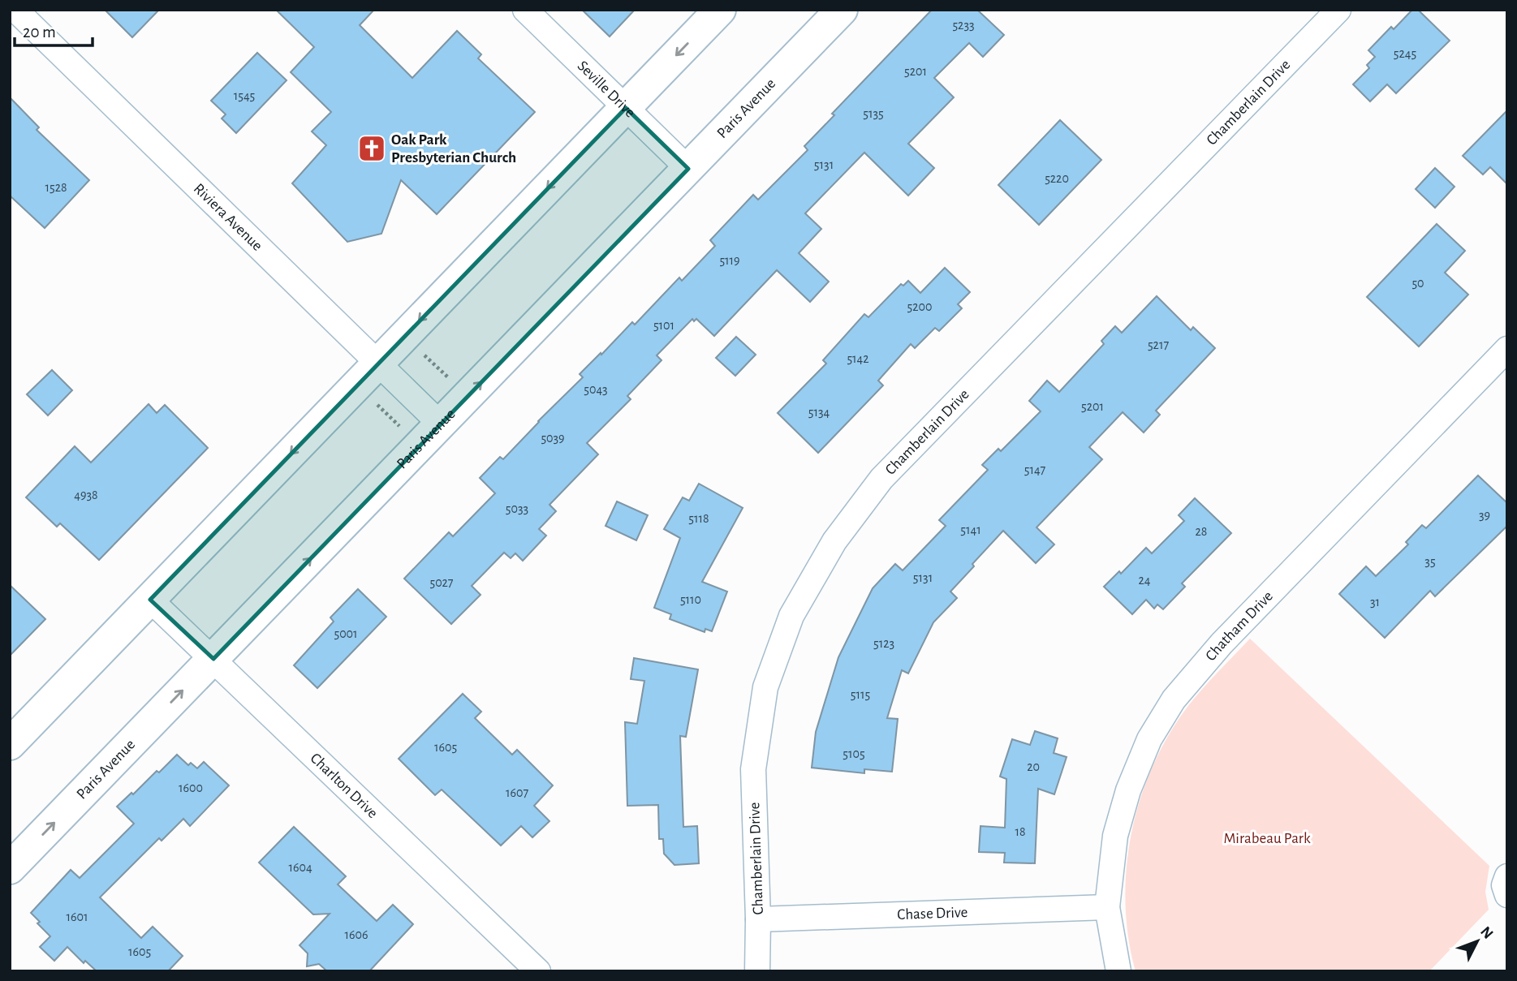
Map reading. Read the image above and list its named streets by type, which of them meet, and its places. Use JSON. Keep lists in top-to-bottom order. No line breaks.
{"streets":{"street":["Seville Drive","Chamberlain Drive","Paris Avenue","Riviera Avenue","Chatham Drive","Charlton Drive","Chase Drive"]},"crossings":[["Seville Drive","Paris Avenue"],["Chamberlain Drive","Chase Drive"],["Paris Avenue","Riviera Avenue"],["Paris Avenue","Charlton Drive"],["Chatham Drive","Chase Drive"]],"parks":["Mirabeau Park"],"places":{"church":["Oak Park Presbyterian Church"]},"house_numbers":["5233","5245","5201","1545","5135","5131","5220","1528","5119","50","5200","5101","5217","5142","5043","5201","5134","5039","5147","4938","5033","39","5118","5141","28","35","5131","24","5027","5110","31","5001","5123","5115","1605","5105","20","1600","1607","18","1604","1601","1606","1605"],"scale_bar":"20 m","north":"top right"}
